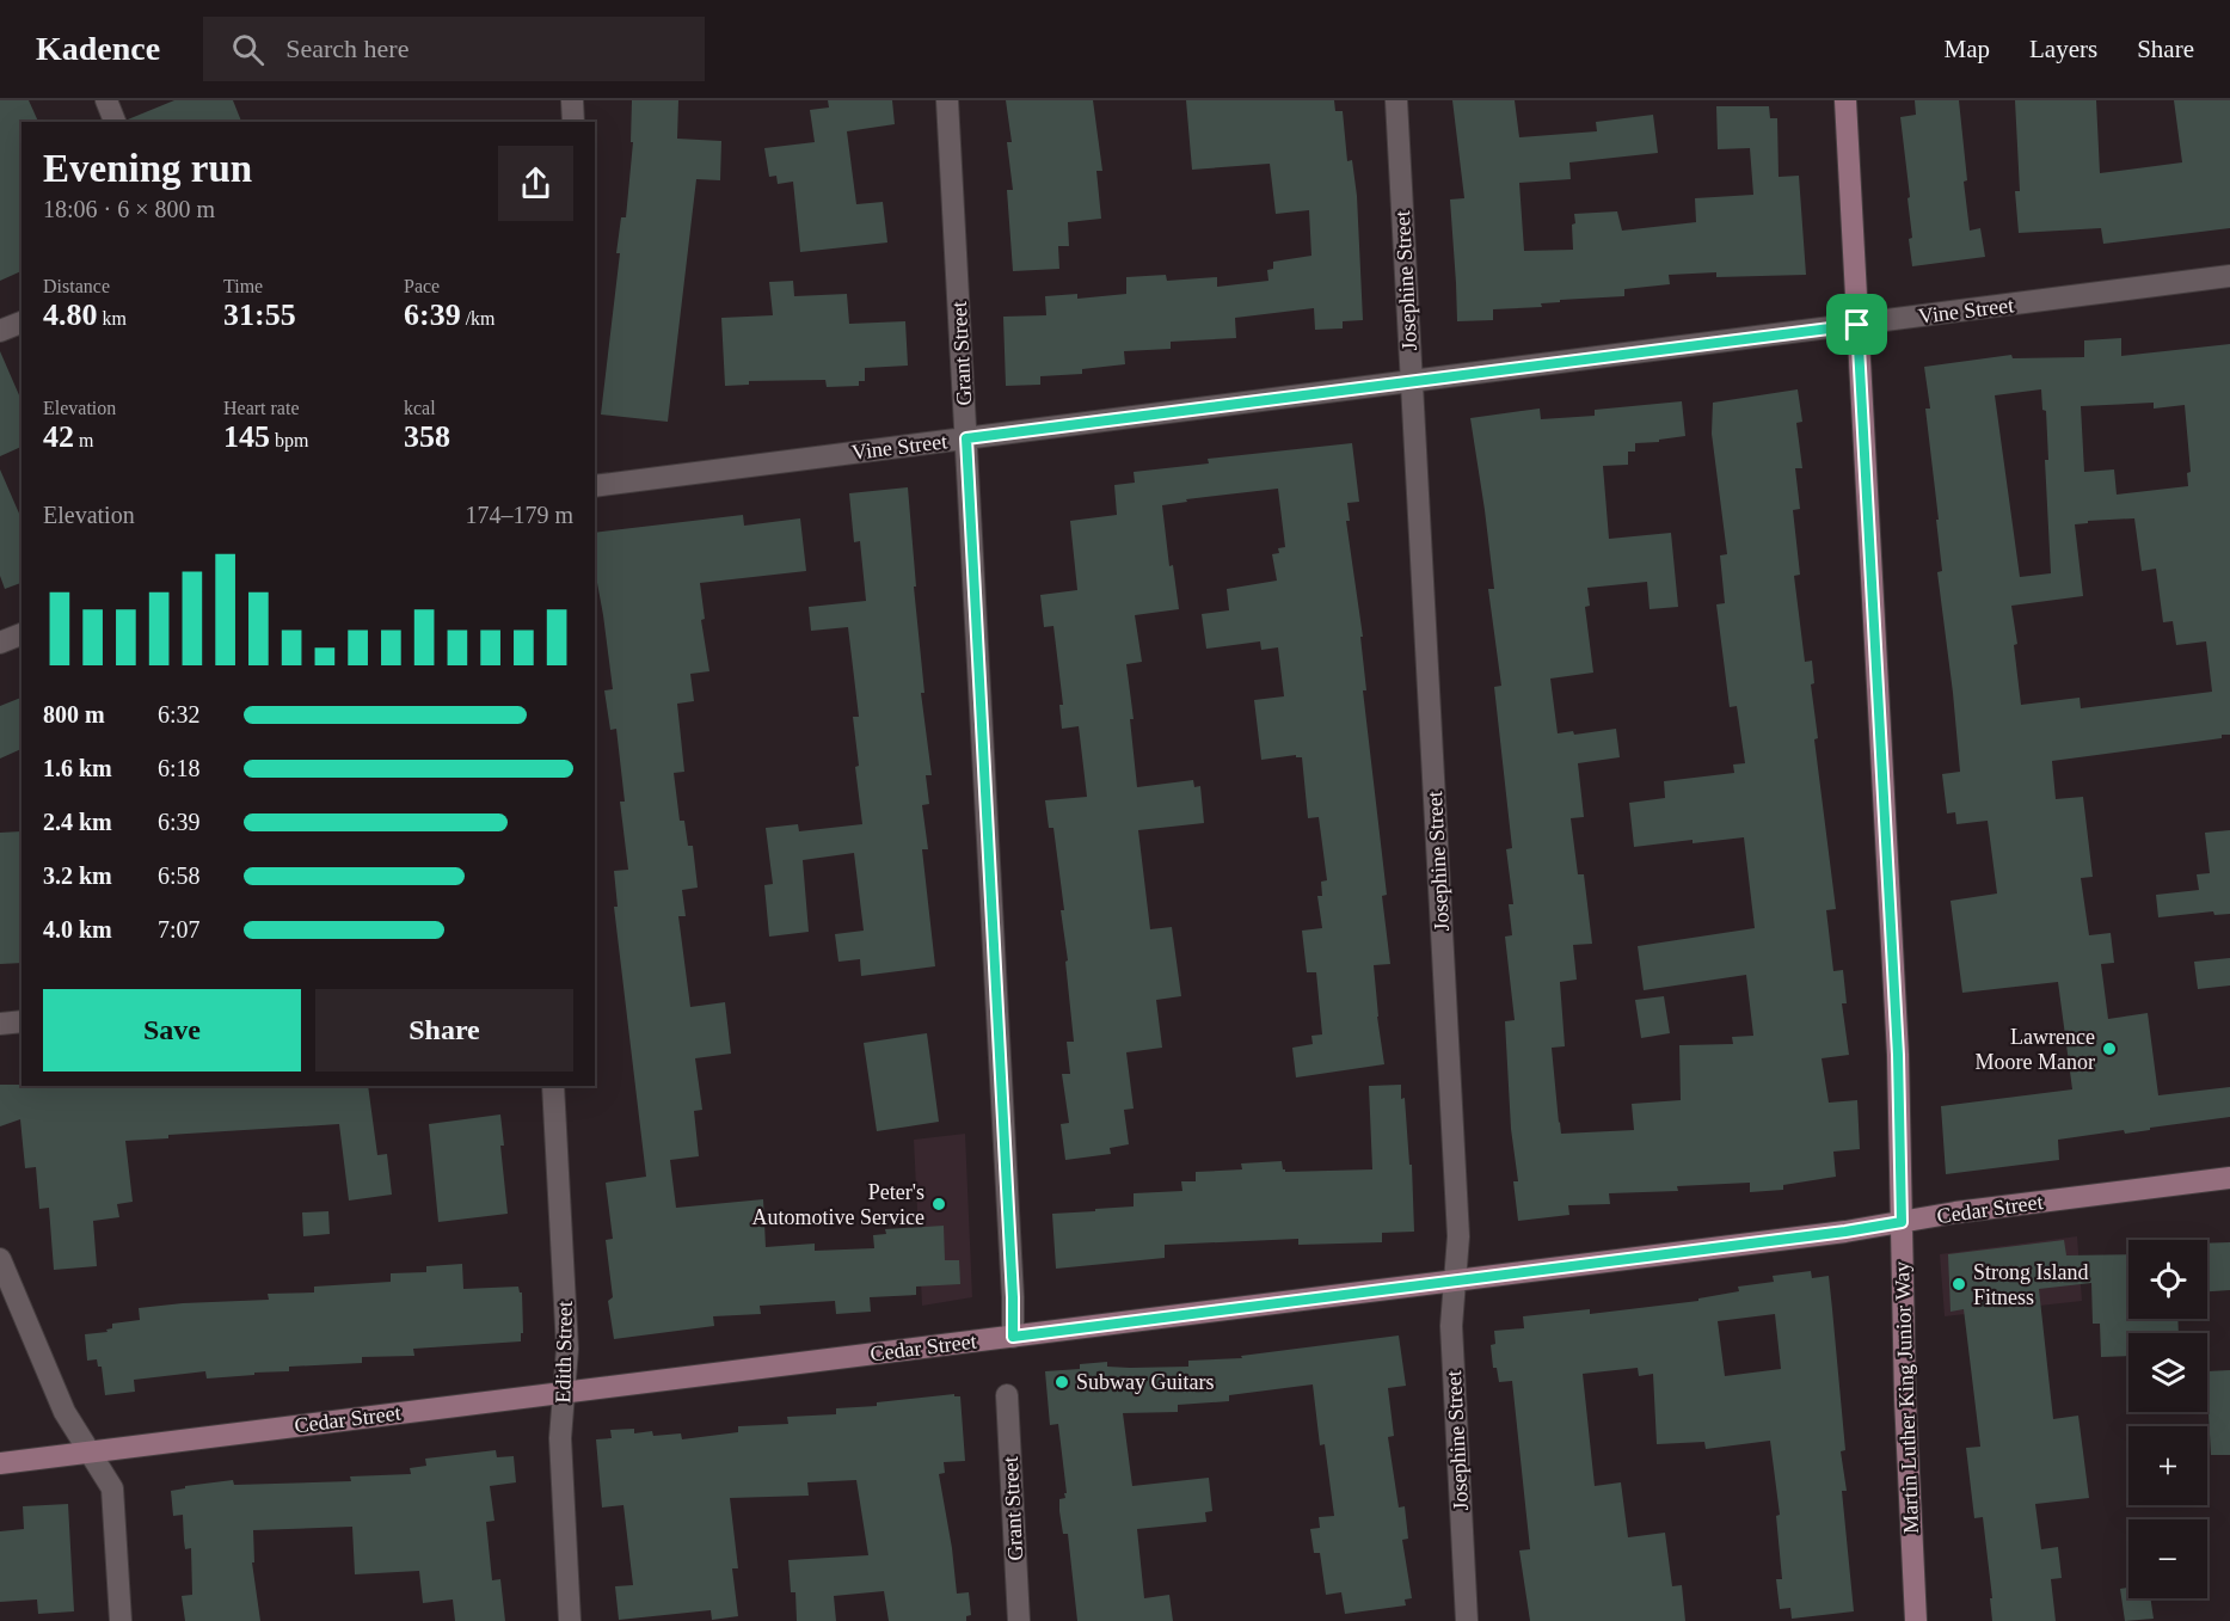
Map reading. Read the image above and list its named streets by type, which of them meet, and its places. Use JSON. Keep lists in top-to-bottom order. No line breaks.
{"streets":{"street":["Josephine Street","Vine Street","Grant Street","Cedar Street","Edith Street","Martin Luther King Junior Way"]},"crossings":[["Josephine Street","Vine Street"],["Josephine Street","Cedar Street"],["Vine Street","Grant Street"],["Vine Street","Martin Luther King Junior Way"],["Grant Street","Cedar Street"],["Cedar Street","Edith Street"],["Cedar Street","Martin Luther King Junior Way"]],"places":["Lawrence Moore Manor","Peter's Automotive Service","Strong Island Fitness","Subway Guitars"],"page":{"header":"Kadence","search":"Search here","nav":["Map","Layers","Share"],"heading":["Evening run","18:06 · 6 × 800 m"],"stats":[["Distance","4.80 km"],["Time","31:55"],["Pace","6:39 /km"],["Elevation","42 m"],["Heart rate","145 bpm"],["kcal","358"]],"chart":["Elevation","174–179 m"],"list":[{"name":"800 m","note":"6:32"},{"name":"1.6 km","note":"6:18"},{"name":"2.4 km","note":"6:39"},{"name":"3.2 km","note":"6:58"},{"name":"4.0 km","note":"7:07"}],"buttons":["Save","Share"],"map_buttons":["+","−"]}}
